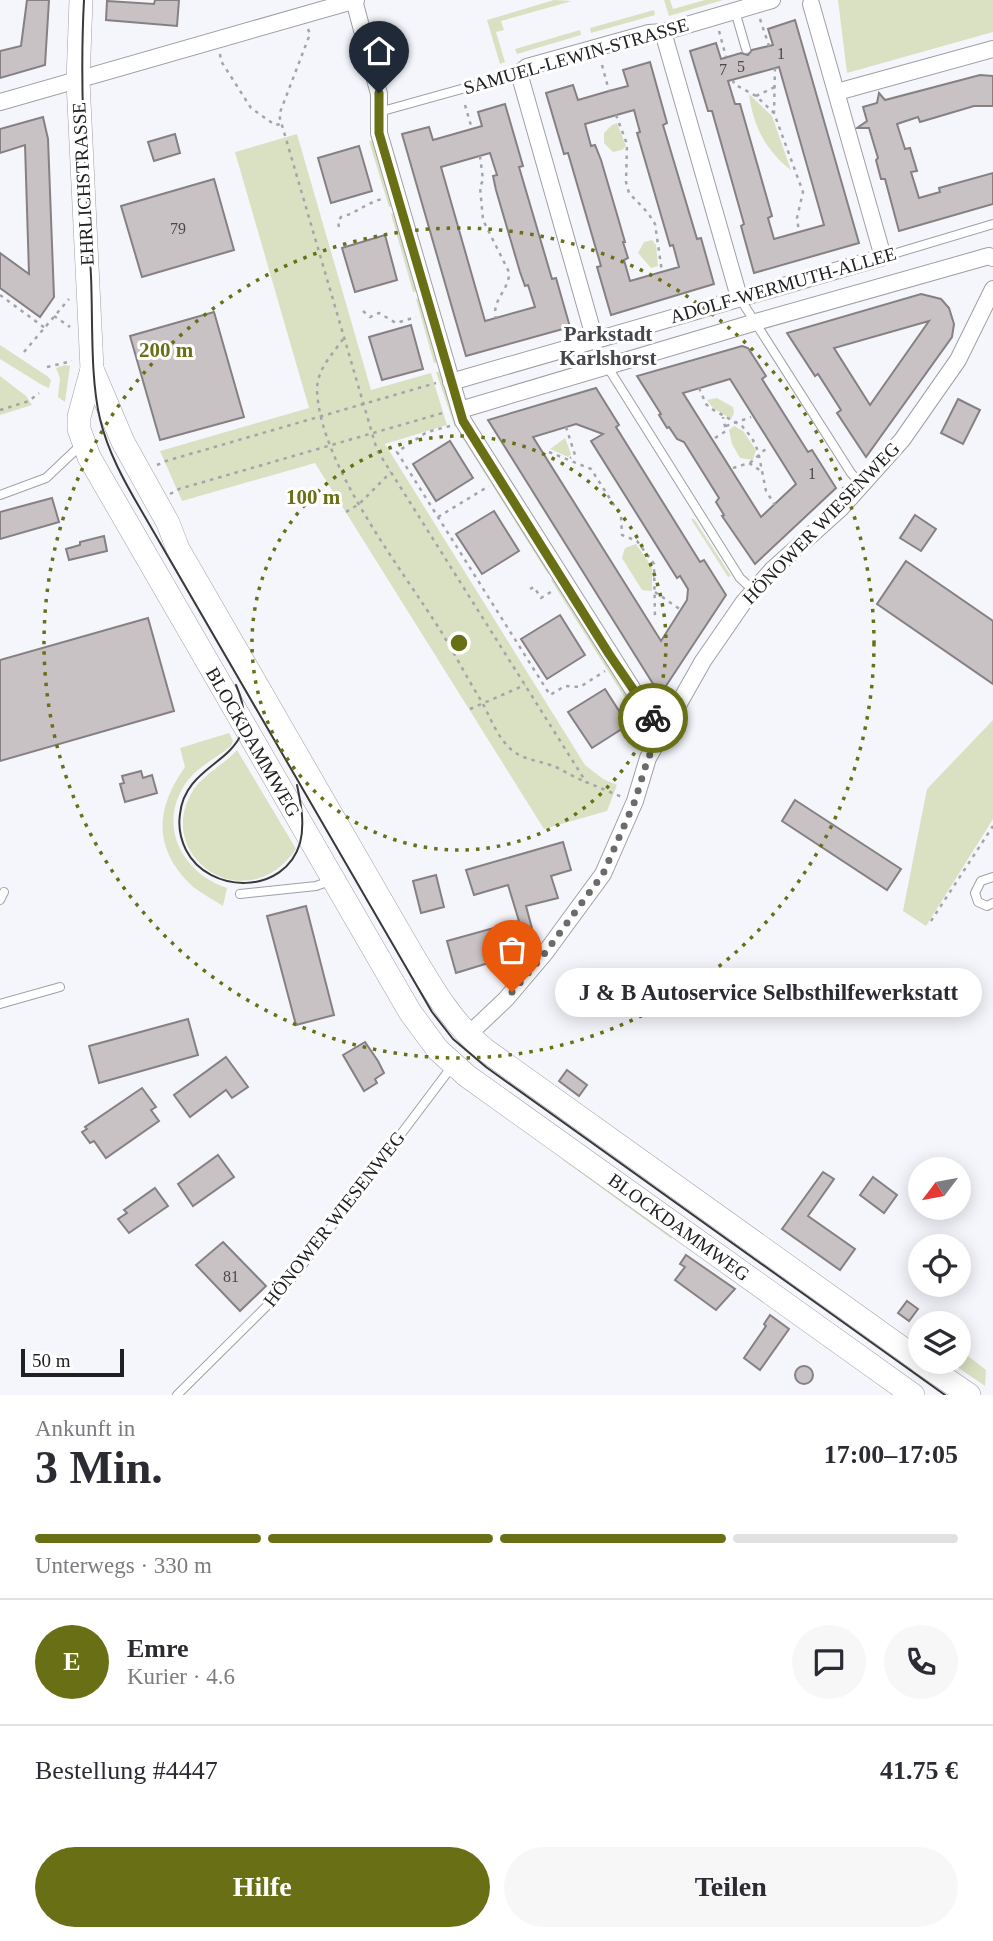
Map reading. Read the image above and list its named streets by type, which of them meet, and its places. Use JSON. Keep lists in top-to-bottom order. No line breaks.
{"streets":{"street":["SAMUEL-LEWIN-STRASSE","EHRLICHSTRASSE","ADOLF-WERMUTH-ALLEE","HÖNOWER WIESENWEG","BLOCKDAMMWEG"]},"crossings":[["EHRLICHSTRASSE","BLOCKDAMMWEG"],["HÖNOWER WIESENWEG","BLOCKDAMMWEG"]],"districts":["Parkstadt Karlshorst"],"places":["J & B Autoservice Selbsthilfewerkstatt"],"house_numbers":["1","5","7","79","1","81"],"scale_bar":"50 m","north":"bottom left","page":{"bubble":"J & B Autoservice Selbsthilfewerkstatt","scale":"50 m","heading":["3 Min.","Ankunft in","17:00–17:05"],"panel":["Emre","Kurier · 4.6","Bestellung #4447","41.75 €"],"bar":"Unterwegs · 330 m","round":"E","buttons":["Hilfe","Teilen"]},"rings":["200 m","100 m"]}
